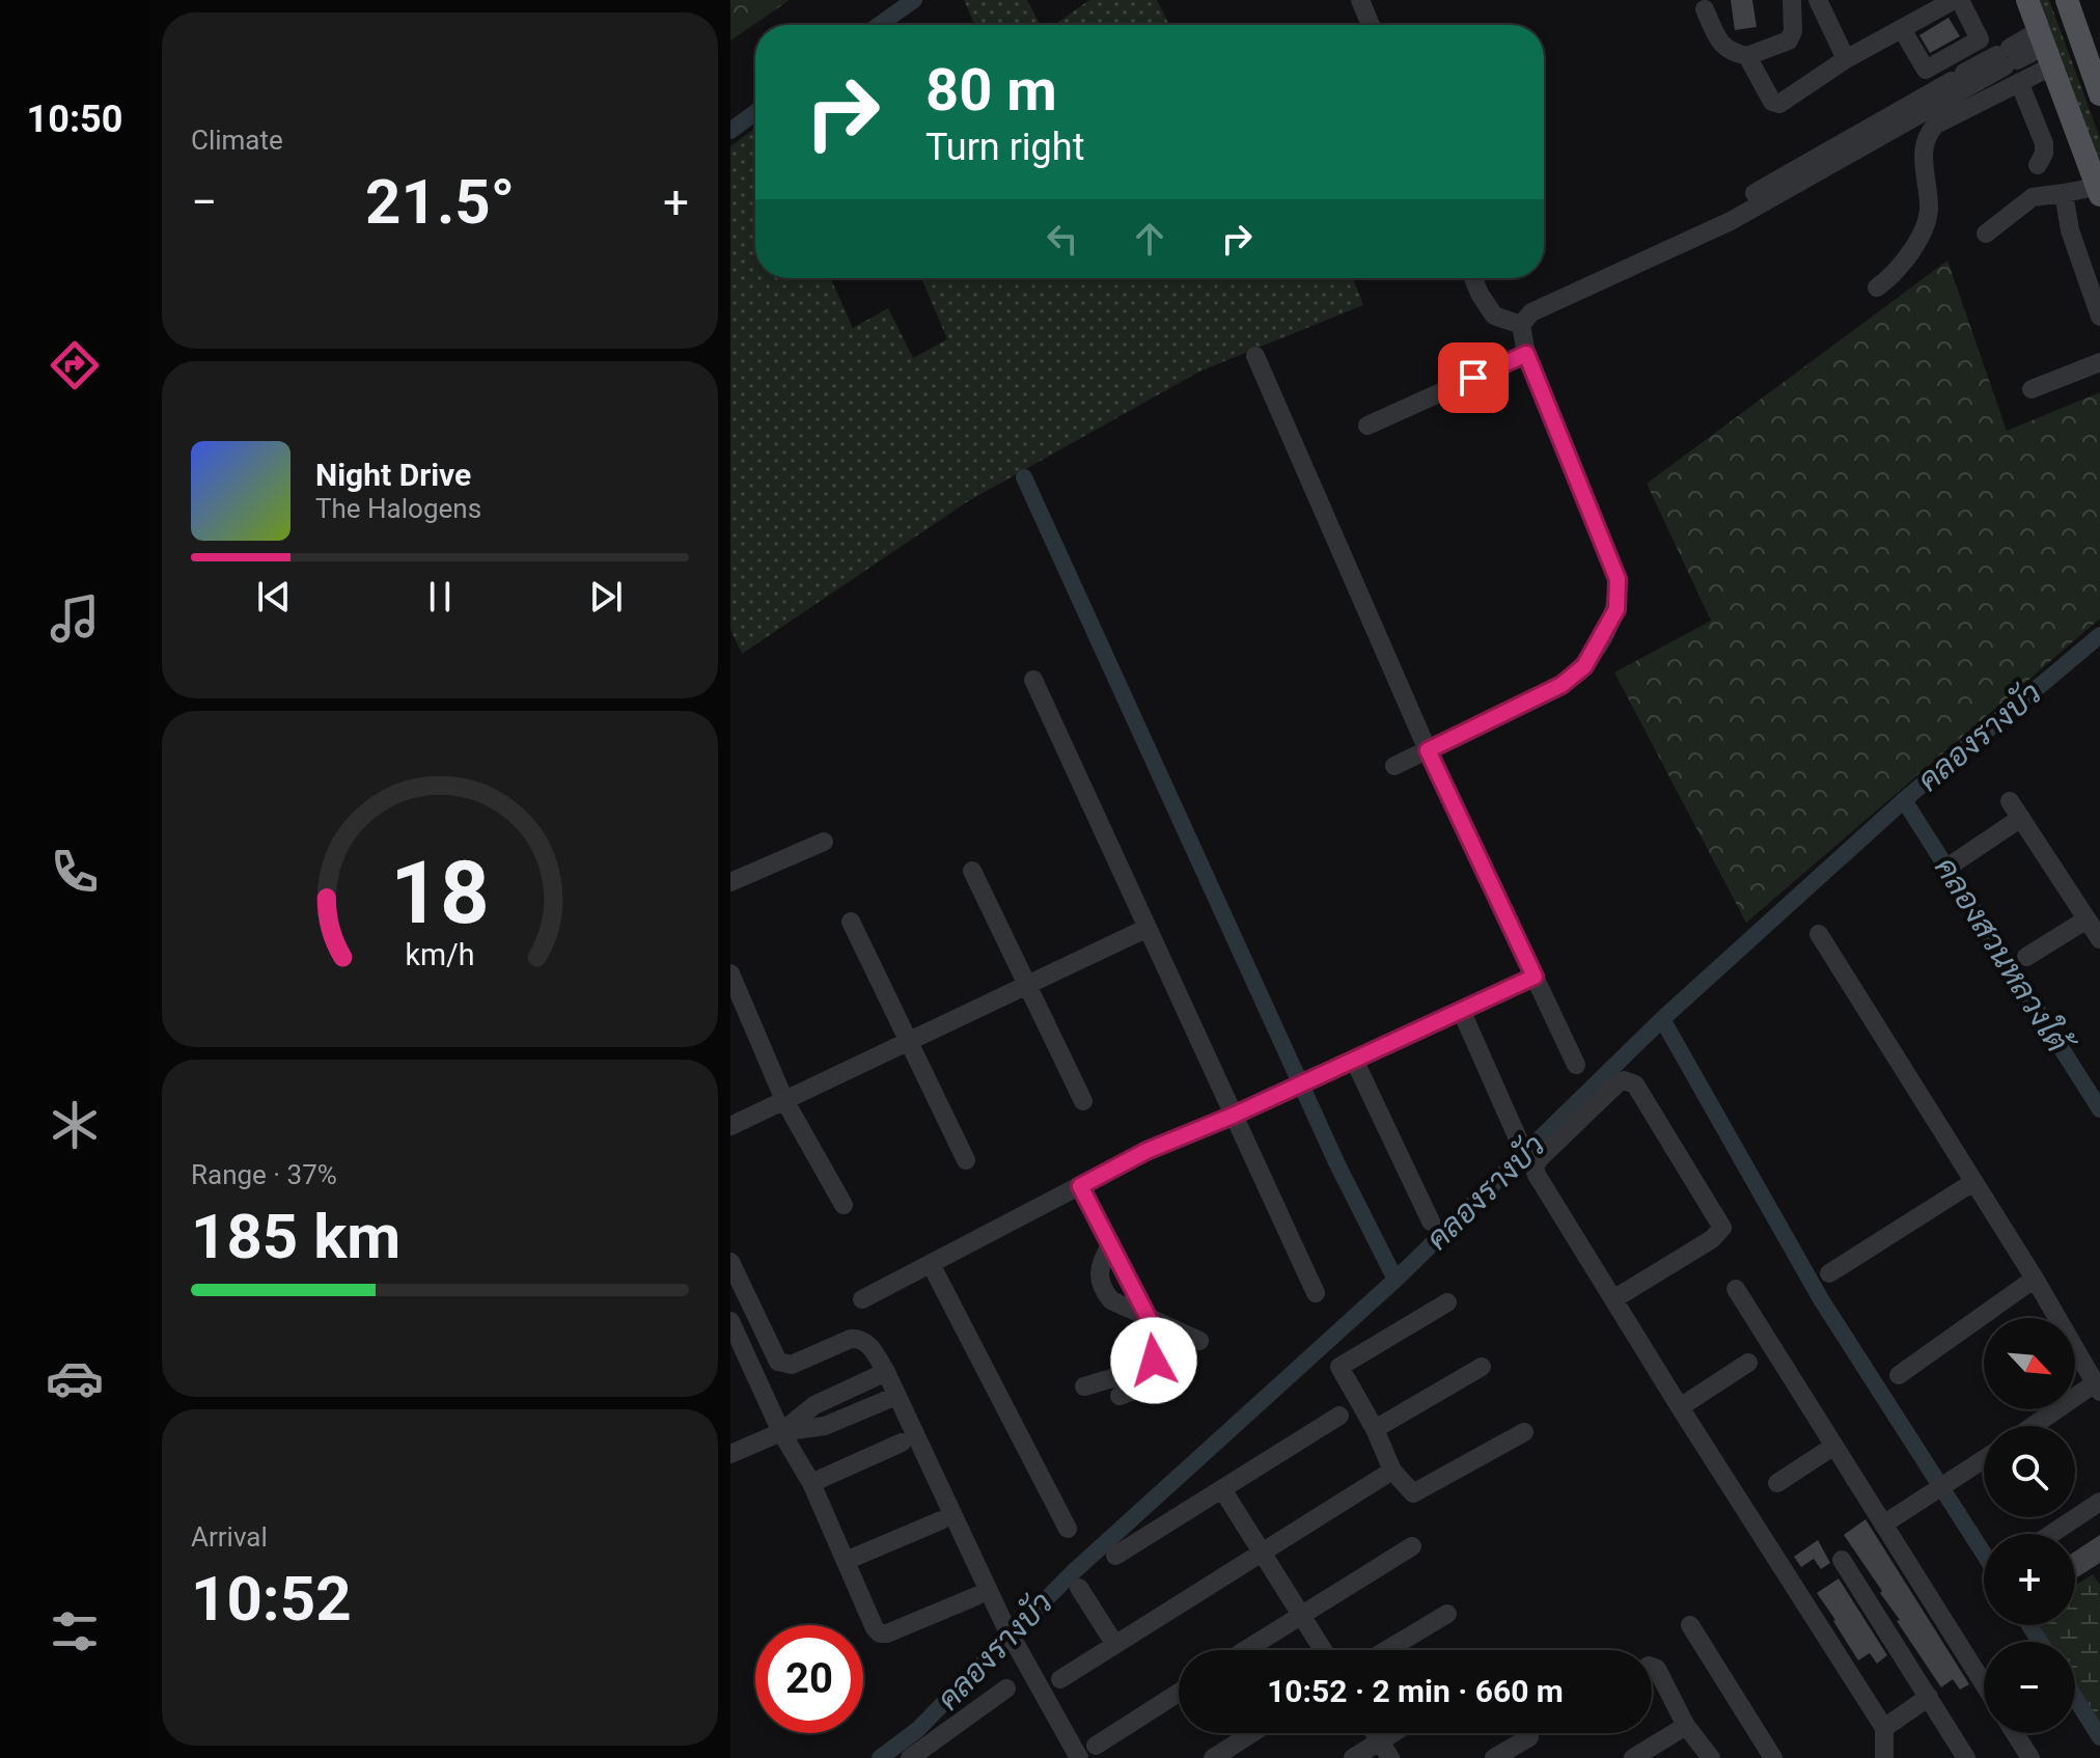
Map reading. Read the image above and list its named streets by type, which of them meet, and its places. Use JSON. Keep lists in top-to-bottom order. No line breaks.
{"water":["คลองรางบัว","คลองสวนหลวงใต้"],"north":"bottom right","page":{"tabs":"10:50","tile":["Climate",["Range · 37%","185 km"],["Arrival","10:52"]],"turn":["80 m","Turn right"],"heat":["−","21.5°","+"],"song":["Night Drive","The Halogens"],"map_buttons":["+","−"],"limit":"20","trip":"10:52 · 2 min · 660 m","gauge":["18","km/h"]}}
